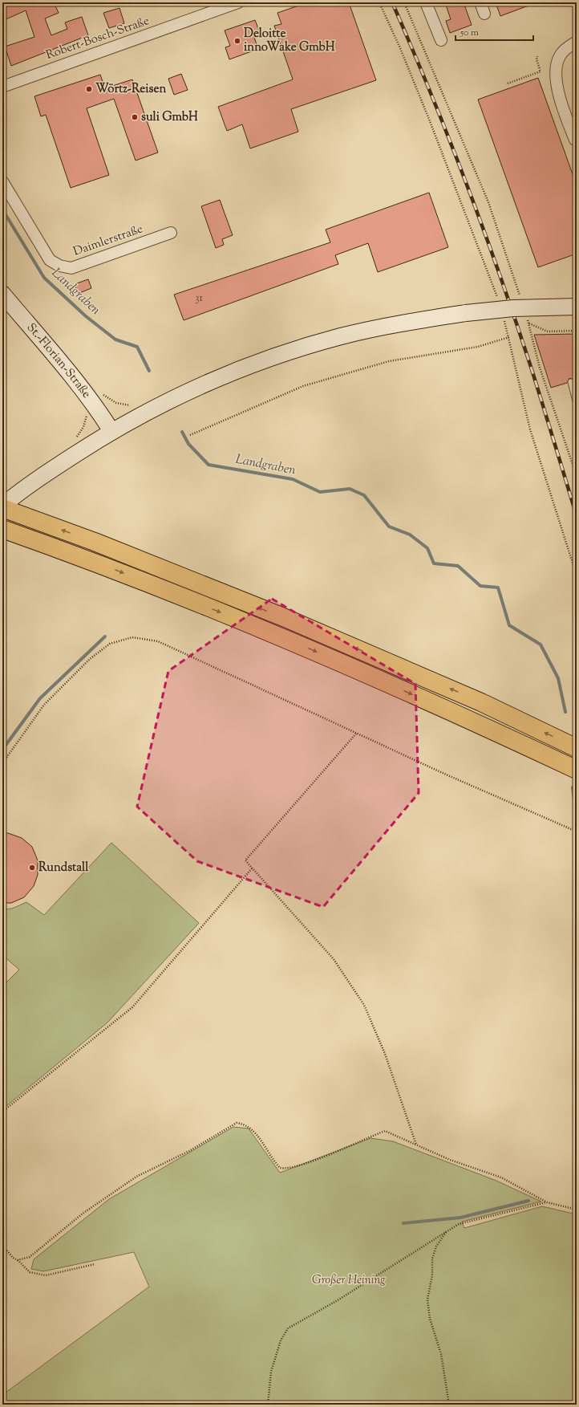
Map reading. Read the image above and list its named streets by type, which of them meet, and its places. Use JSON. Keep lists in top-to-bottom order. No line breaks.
{"streets":{"main road":["St.-Florian-Straße"],"street":["Robert-Bosch-Straße","Daimlerstraße"]},"water":["Landgraben"],"parks":["Großer Heining"],"places":["Deloitte innoWake GmbH","Wörtz-Reisen","suli GmbH","Rundstall"],"house_numbers":["31"],"scale_bar":"50 m"}
